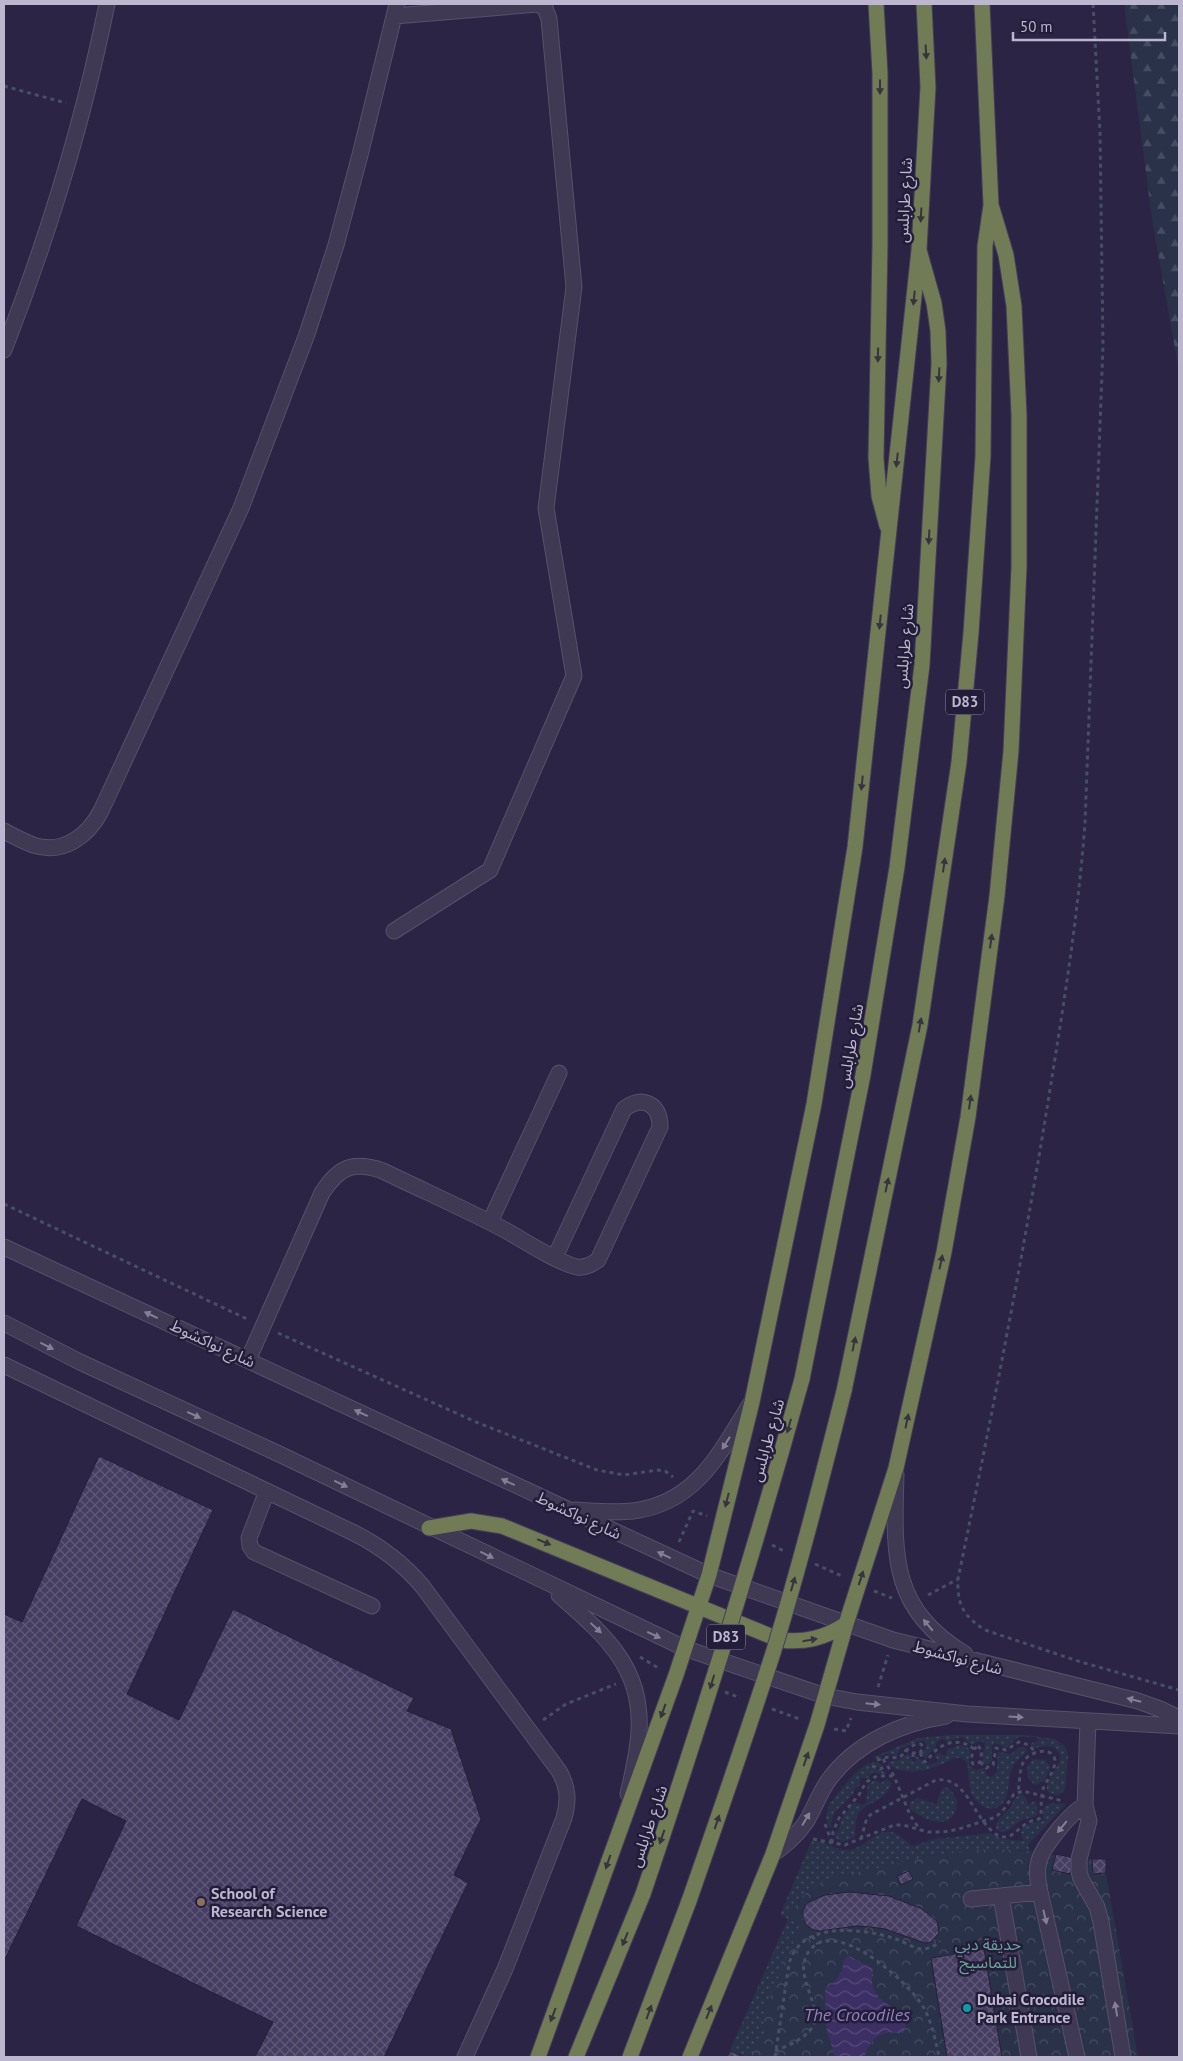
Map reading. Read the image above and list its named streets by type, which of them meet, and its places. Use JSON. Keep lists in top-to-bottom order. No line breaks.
{"streets":{"highway":["شارع طرابلس","D83"],"street":["شارع نواكشوط"]},"water":["The Crocodiles"],"parks":["حديقة دبي للتماسيح"],"places":["School of Research Science","Dubai Crocodile Park Entrance"],"scale_bar":"50 m"}
